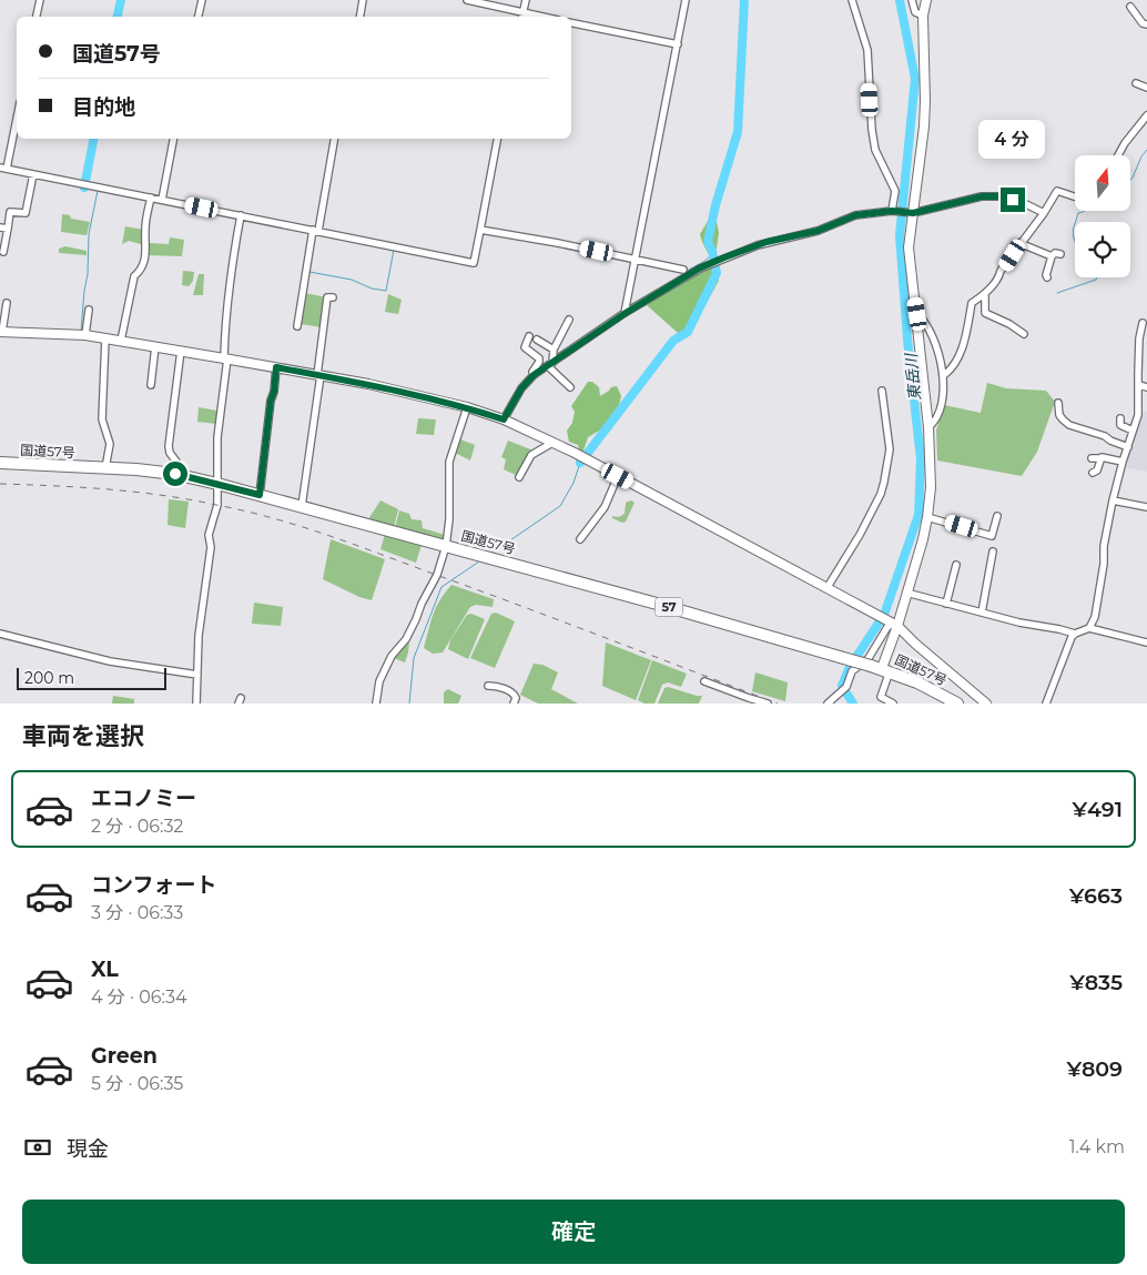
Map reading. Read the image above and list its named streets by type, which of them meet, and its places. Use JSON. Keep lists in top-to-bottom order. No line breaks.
{"streets":{"highway":["国道57号","57"]},"water":["東岳川"],"scale_bar":"200 m","north":"top","page":{"banner":["国道57号","目的地"],"bubble":"4 分","scale":"200 m","heading":"車両を選択","list":[{"name":"エコノミー","note":"2 分 · 06:32","value":"¥491"},{"name":"コンフォート","note":"3 分 · 06:33","value":"¥663"},{"name":"XL","note":"4 分 · 06:34","value":"¥835"},{"name":"Green","note":"5 分 · 06:35","value":"¥809"}],"pay":["現金","1.4 km"],"buttons":"確定"}}
